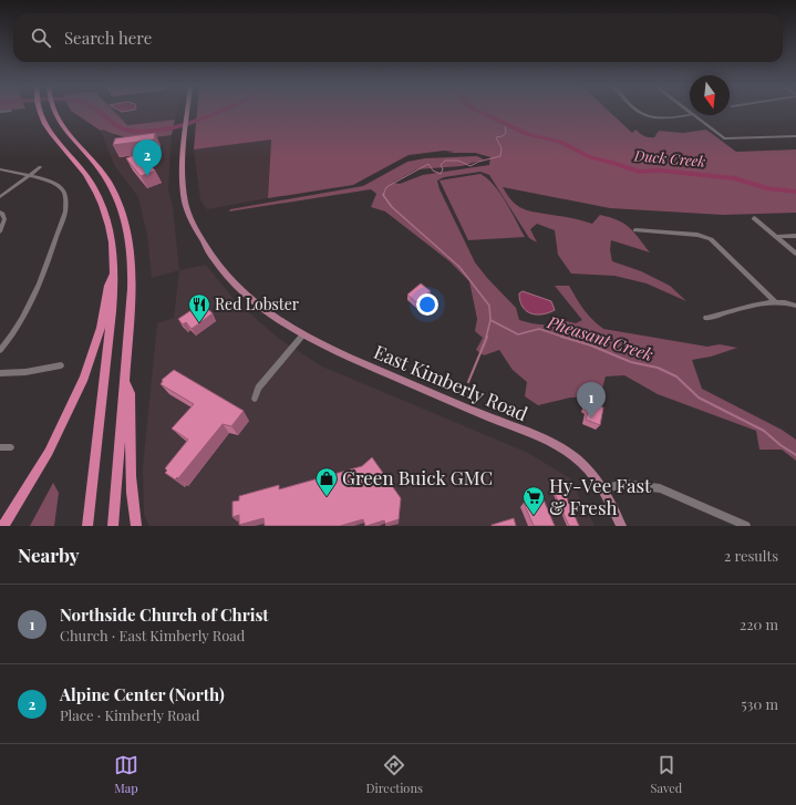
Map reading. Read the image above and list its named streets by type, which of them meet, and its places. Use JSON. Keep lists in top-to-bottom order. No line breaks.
{"streets":{"main road":["East Kimberly Road"]},"water":["Duck Creek","Pheasant Creek"],"places":{"restaurant":["Red Lobster"],"shop":["Green Buick GMC"],"supermarket":["Hy-Vee Fast & Fresh"]},"north":"bottom","page":{"search":"Search here","pins":["2","1"],"heading":["Nearby","2 results"],"list":[{"mark":"1","name":"Northside Church of Christ","note":"Church · East Kimberly Road","value":"220 m"},{"mark":"2","name":"Alpine Center (North)","note":"Place · Kimberly Road","value":"530 m"}],"nav":["Map","Directions","Saved"]}}
